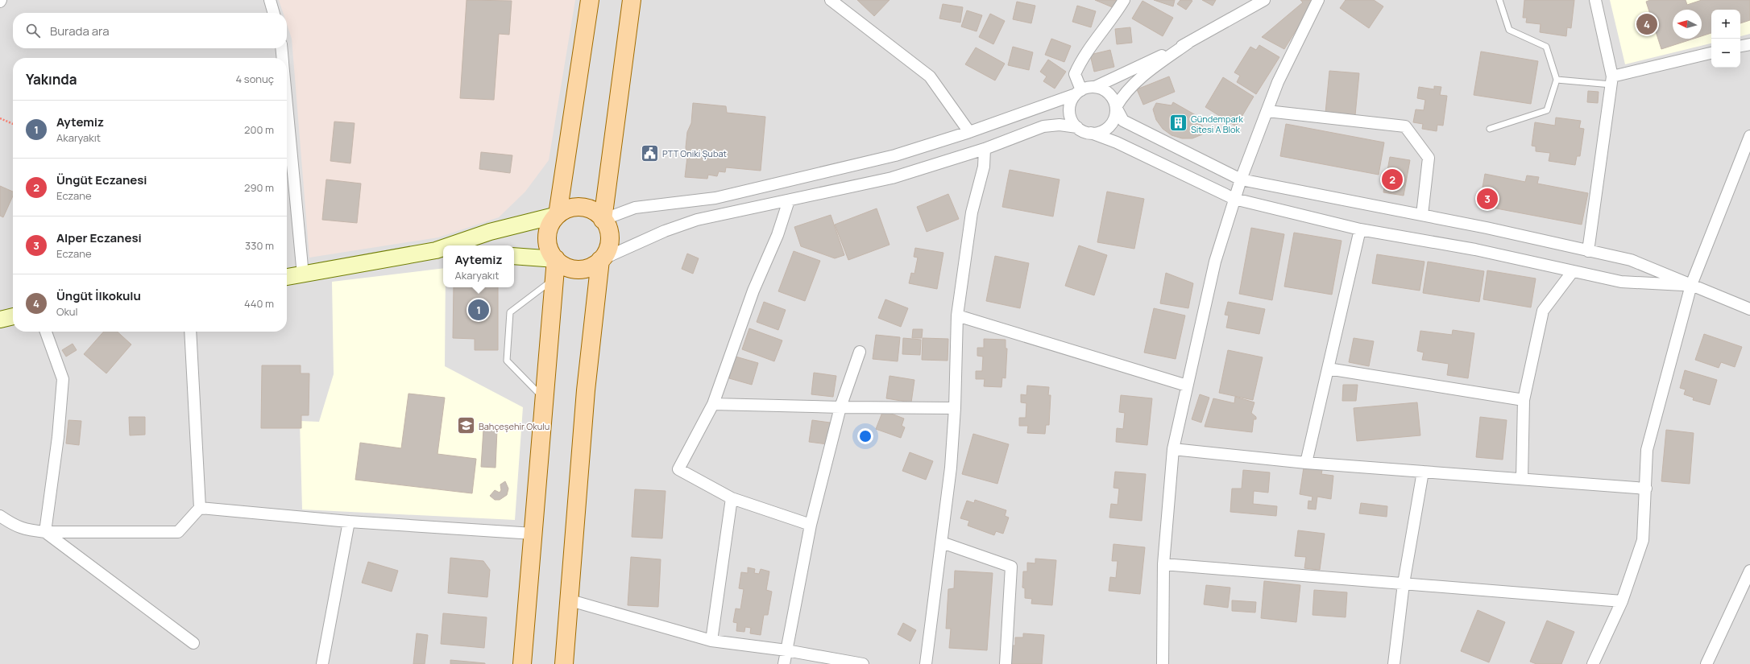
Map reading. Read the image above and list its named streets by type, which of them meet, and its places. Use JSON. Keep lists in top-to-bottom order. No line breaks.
{"places":{"building":["Gündempark Sitesi A Blok"],"public building":["PTT Oniki Şubat"],"school or university":["Bahçeşehir Okulu"]},"north":"left","page":{"map_buttons":["+","−"],"pins":["4","2","3","1"],"search":"Burada ara","heading":["Yakında","4 sonuç"],"list":[{"mark":"1","name":"Aytemiz","note":"Akaryakıt","value":"200 m"},{"mark":"2","name":"Üngüt Eczanesi","note":"Eczane","value":"290 m"},{"mark":"3","name":"Alper Eczanesi","note":"Eczane","value":"330 m"},{"mark":"4","name":"Üngüt İlkokulu","note":"Okul","value":"440 m"}],"popup":["Aytemiz","Akaryakıt"]}}
